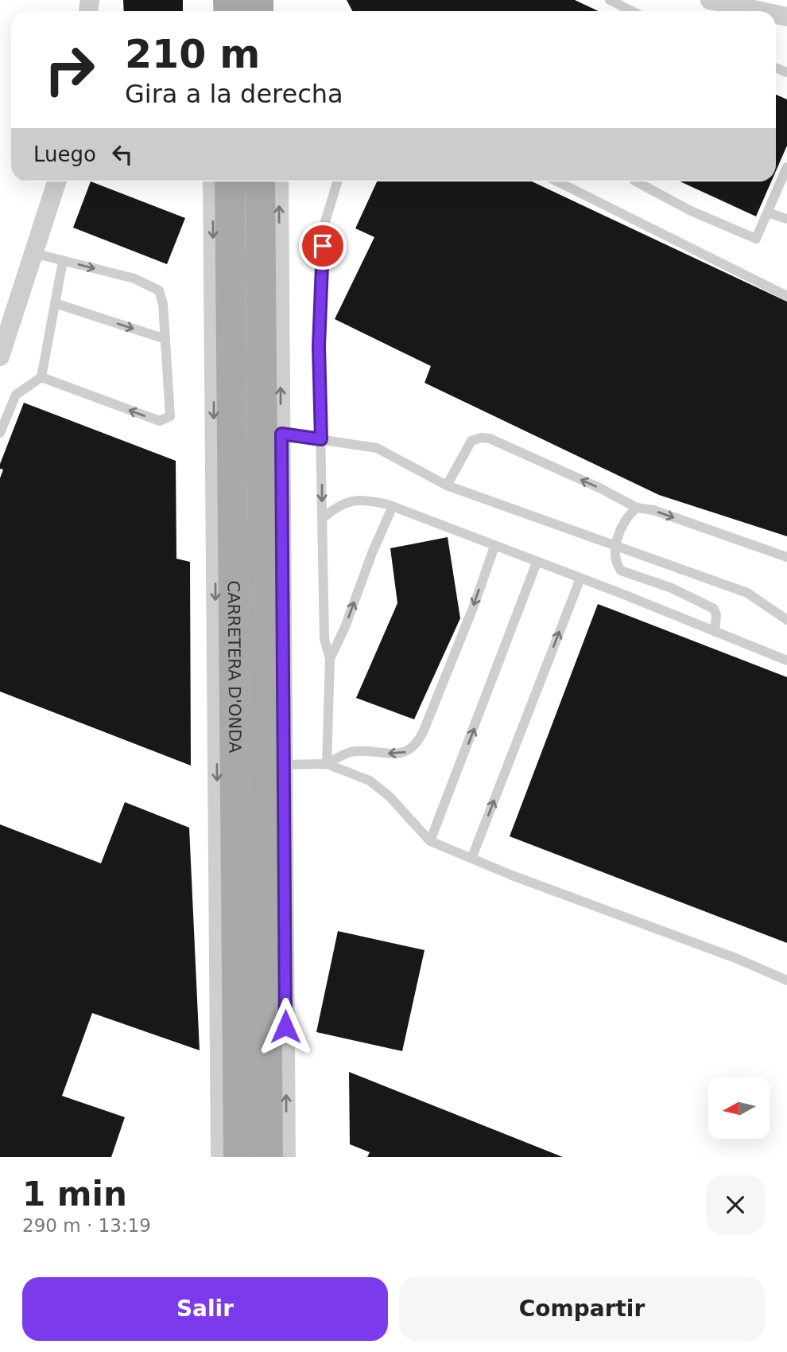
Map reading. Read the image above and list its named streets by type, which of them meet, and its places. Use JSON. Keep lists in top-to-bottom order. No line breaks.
{"streets":{"main road":["CARRETERA D'ONDA"]},"north":"left","page":{"turn":["210 m","Gira a la derecha"],"then":"Luego","heading":["1 min","290 m · 13:19"],"buttons":["Salir","Compartir"]}}
